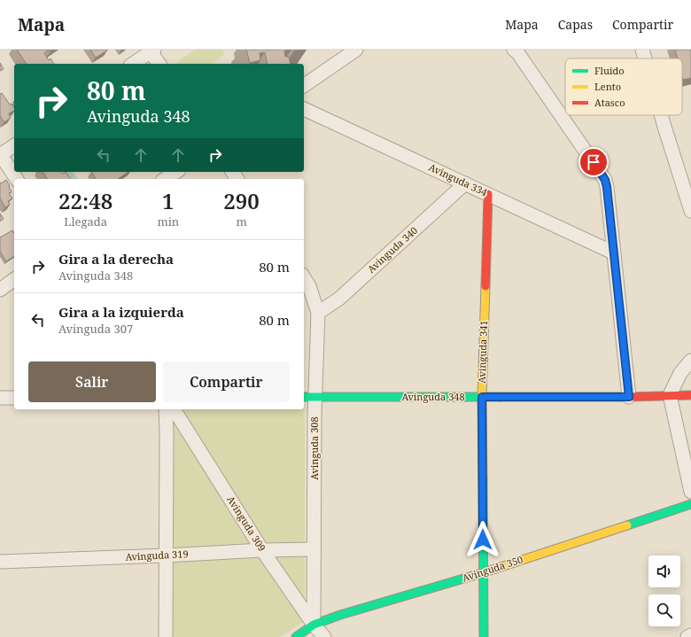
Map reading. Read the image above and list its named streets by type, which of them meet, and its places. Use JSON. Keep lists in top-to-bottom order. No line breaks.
{"streets":{"street":["Avinguda 334","Avinguda 340","Avinguda 341","Avinguda 348","Avinguda 308","Avinguda 309","Avinguda 319","Avinguda 350"]},"crossings":[["Avinguda 334","Avinguda 340"],["Avinguda 334","Avinguda 341"],["Avinguda 340","Avinguda 308"],["Avinguda 341","Avinguda 348"],["Avinguda 341","Avinguda 350"],["Avinguda 348","Avinguda 308"],["Avinguda 308","Avinguda 309"],["Avinguda 308","Avinguda 319"],["Avinguda 308","Avinguda 350"],["Avinguda 309","Avinguda 319"],["Avinguda 309","Avinguda 350"]],"legend":["Fluido","Lento","Atasco"],"page":{"header":"Mapa","nav":["Mapa","Capas","Compartir"],"turn":["80 m","Avinguda 348"],"eta":["22:48","Llegada","1","min","290","m"],"list":[{"name":"Gira a la derecha","note":"Avinguda 348","value":"80 m"},{"name":"Gira a la izquierda","note":"Avinguda 307","value":"80 m"}],"buttons":["Salir","Compartir"]}}
